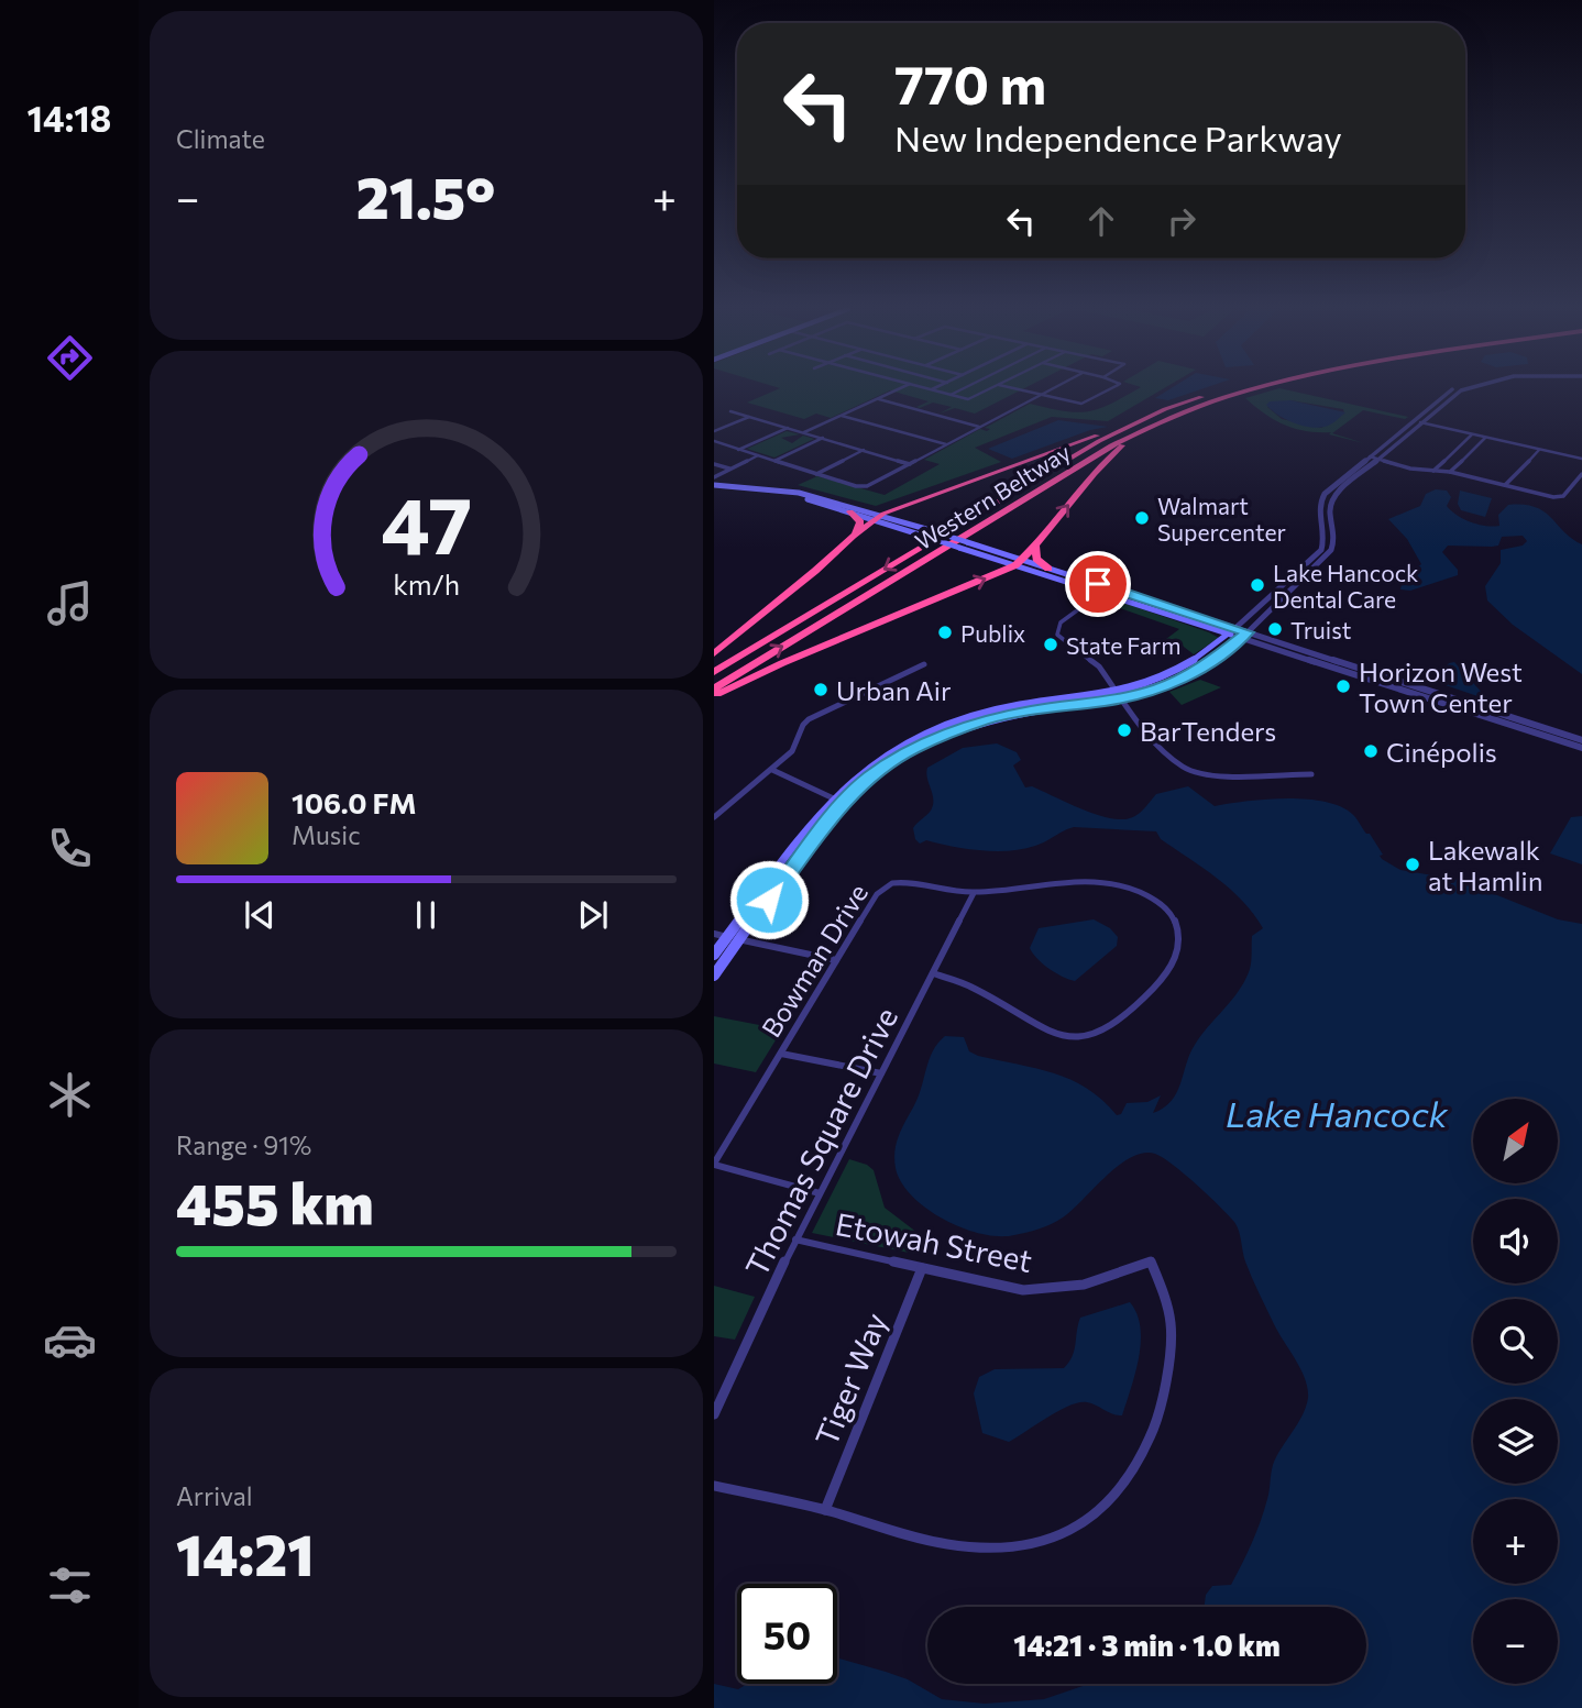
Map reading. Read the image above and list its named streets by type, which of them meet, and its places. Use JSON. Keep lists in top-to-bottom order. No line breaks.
{"streets":{"highway":["Western Beltway"],"street":["Bowman Drive","Thomas Square Drive","Etowah Street","Tiger Way"]},"crossings":[["Bowman Drive","Thomas Square Drive"],["Thomas Square Drive","Etowah Street"],["Etowah Street","Tiger Way"]],"water":["Lake Hancock"],"places":["Walmart Supercenter","Lake Hancock Dental Care","Truist","Publix","State Farm","Horizon West Town Center","Urban Air","BarTenders","Cinépolis","Lakewalk at Hamlin"],"north":"top right","page":{"tabs":"14:18","tile":["Climate",["Range · 91%","455 km"],["Arrival","14:21"]],"turn":["770 m","New Independence Parkway"],"heat":["−","21.5°","+"],"song":["106.0 FM","Music"],"map_buttons":["+","−"],"limit":"50","trip":"14:21 · 3 min · 1.0 km","gauge":["47","km/h"]}}
